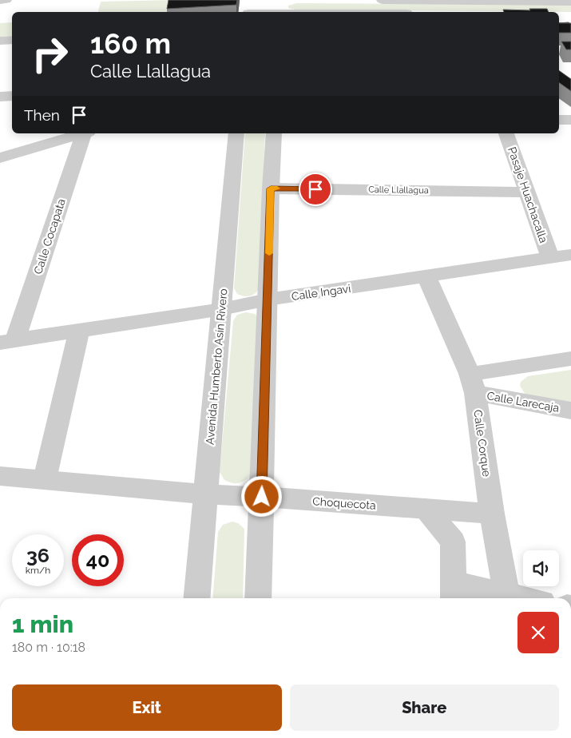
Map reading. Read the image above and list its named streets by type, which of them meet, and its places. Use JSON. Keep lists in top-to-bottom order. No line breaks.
{"streets":{"street":["Calle Llallagua","Pasaje Huachacalla","Calle Cocapata","Calle Ingavi","Avenida Humberto Asín Rivero","Calle Larecaja","Calle Corque","Choquecota"]},"crossings":[["Calle Llallagua","Pasaje Huachacalla"],["Pasaje Huachacalla","Calle Ingavi"],["Calle Cocapata","Calle Ingavi"],["Calle Ingavi","Avenida Humberto Asín Rivero"],["Calle Ingavi","Calle Corque"],["Avenida Humberto Asín Rivero","Choquecota"],["Calle Larecaja","Calle Corque"],["Calle Corque","Choquecota"]],"page":{"turn":["160 m","Calle Llallagua"],"then":"Then","speed":"36 km/h","limit":"40","heading":["1 min","180 m · 10:18"],"buttons":["Exit","Share"]}}
